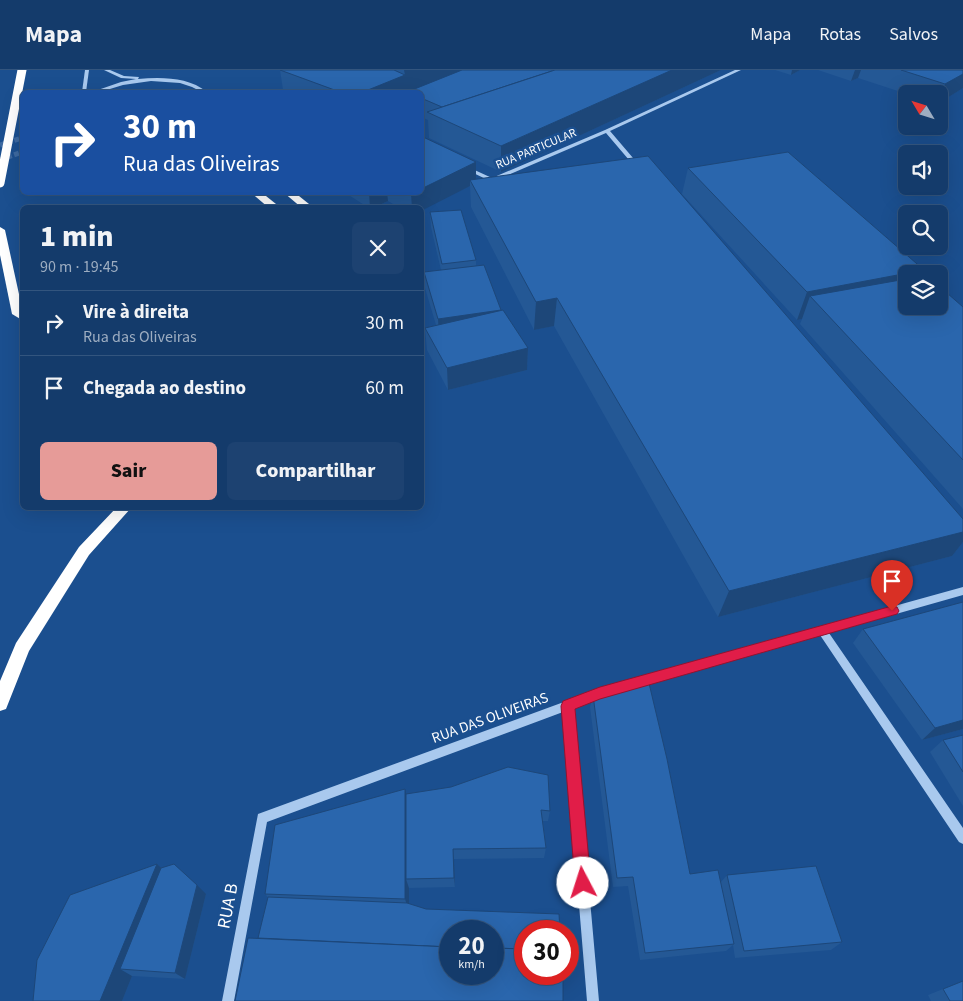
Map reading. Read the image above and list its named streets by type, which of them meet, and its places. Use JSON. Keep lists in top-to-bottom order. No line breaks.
{"streets":{"street":["RUA PARTICULAR","RUA DAS OLIVEIRAS","RUA B"]},"crossings":[["RUA DAS OLIVEIRAS","RUA B"]],"north":"top left","page":{"header":"Mapa","nav":["Mapa","Rotas","Salvos"],"turn":["30 m","Rua das Oliveiras"],"heading":["1 min","90 m · 19:45"],"list":[{"name":"Vire à direita","note":"Rua das Oliveiras","value":"30 m"},{"name":"Chegada ao destino","value":"60 m"}],"buttons":["Sair","Compartilhar"],"speed":"20 km/h","limit":"30"}}
